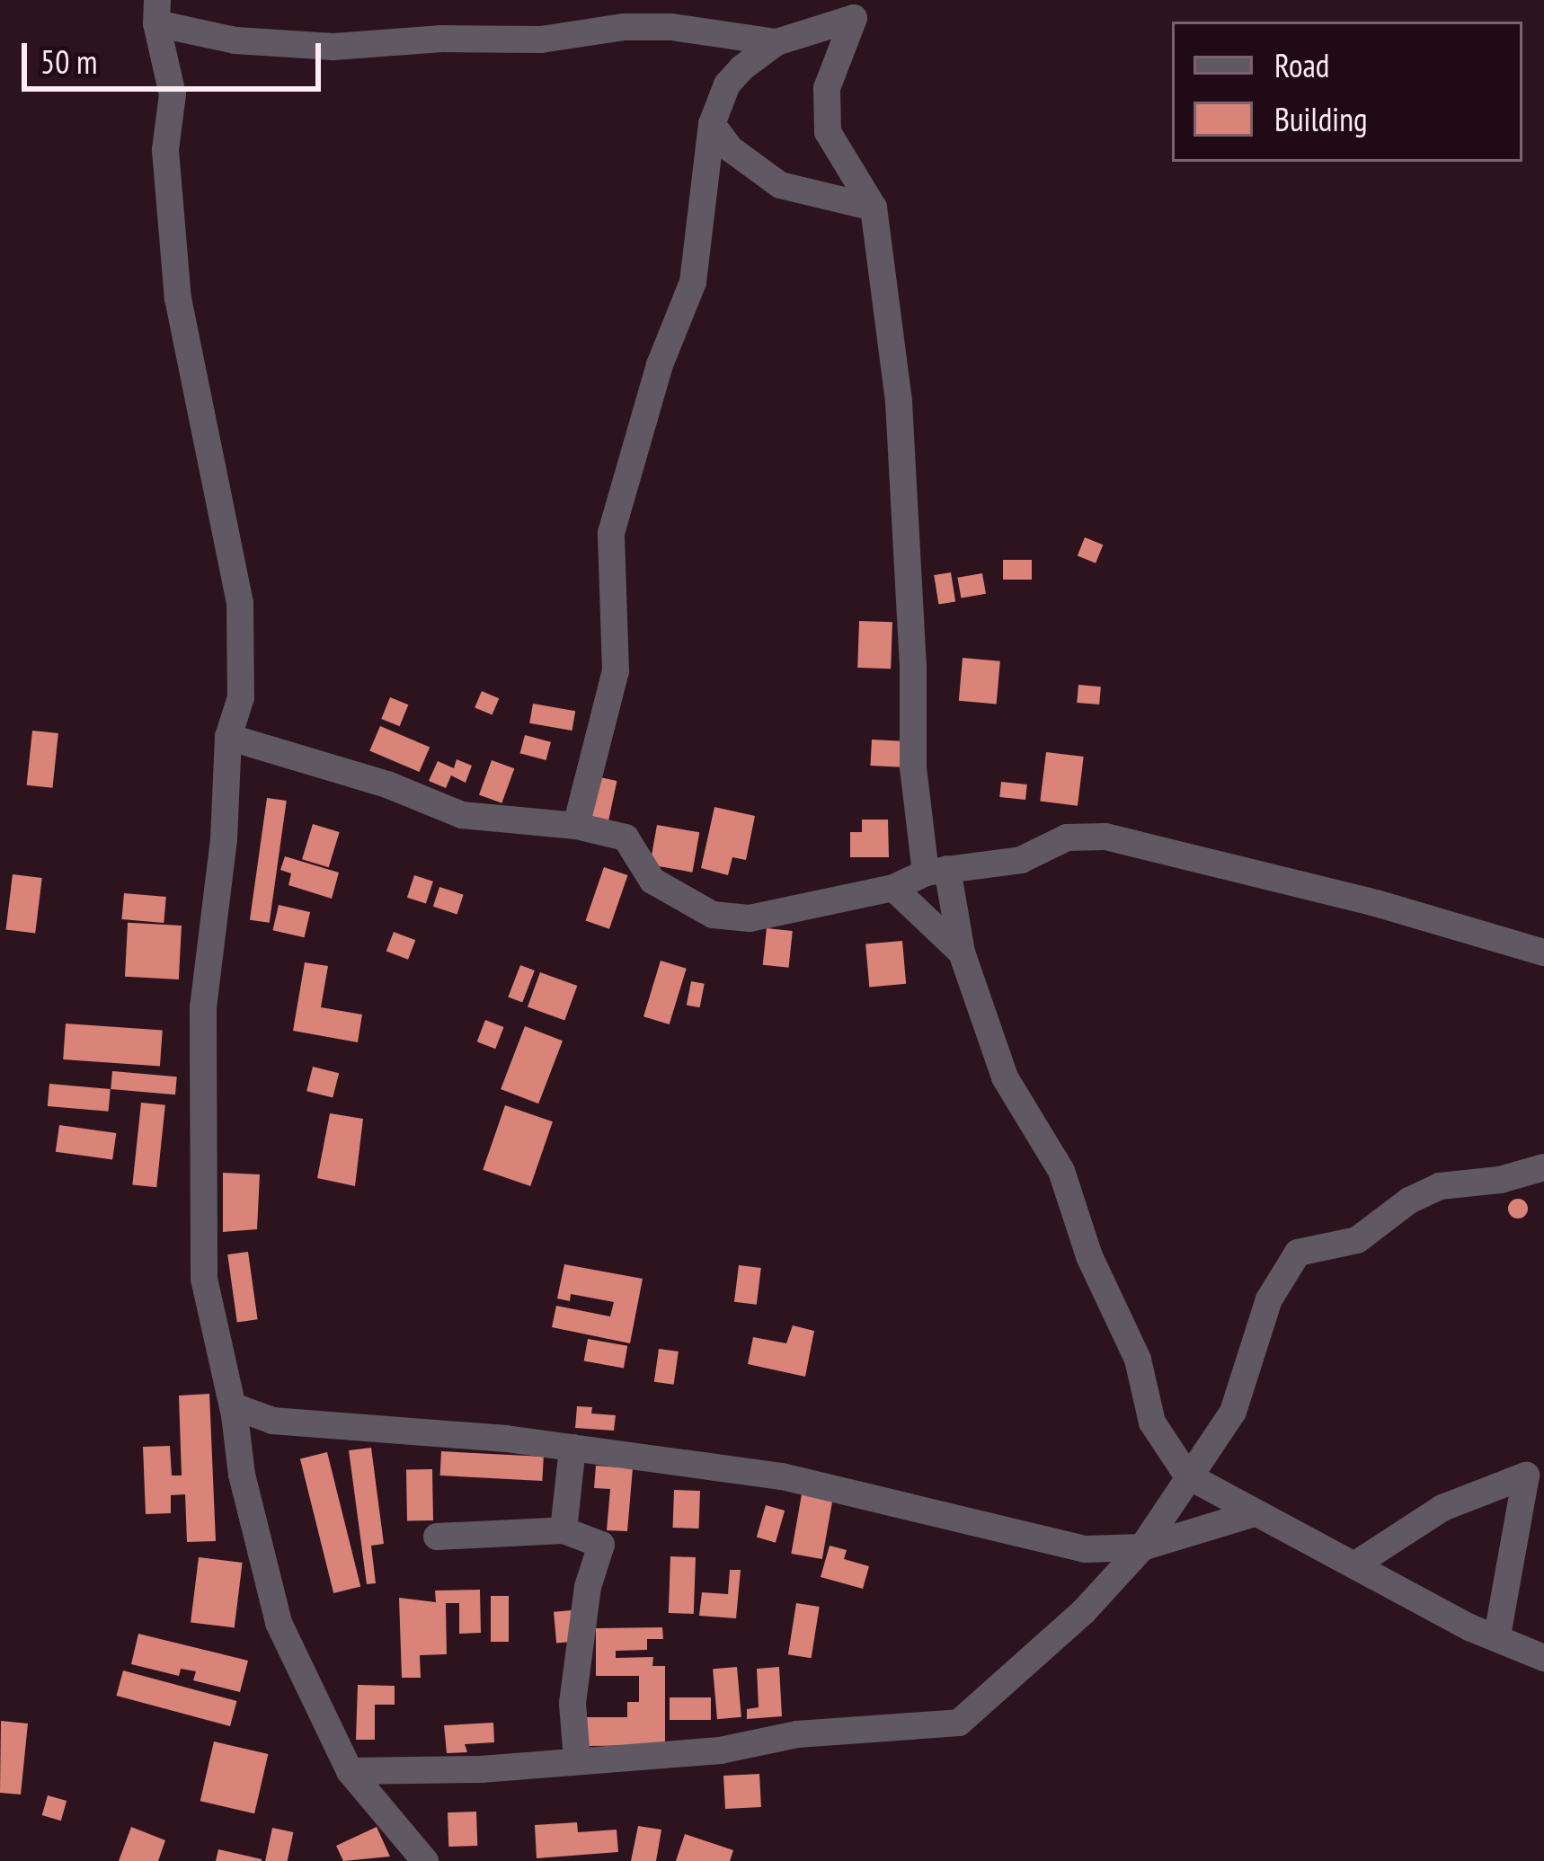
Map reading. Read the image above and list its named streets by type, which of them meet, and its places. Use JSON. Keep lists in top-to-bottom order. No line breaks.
{"legend":["Road","Building"],"scale_bar":"50 m"}
